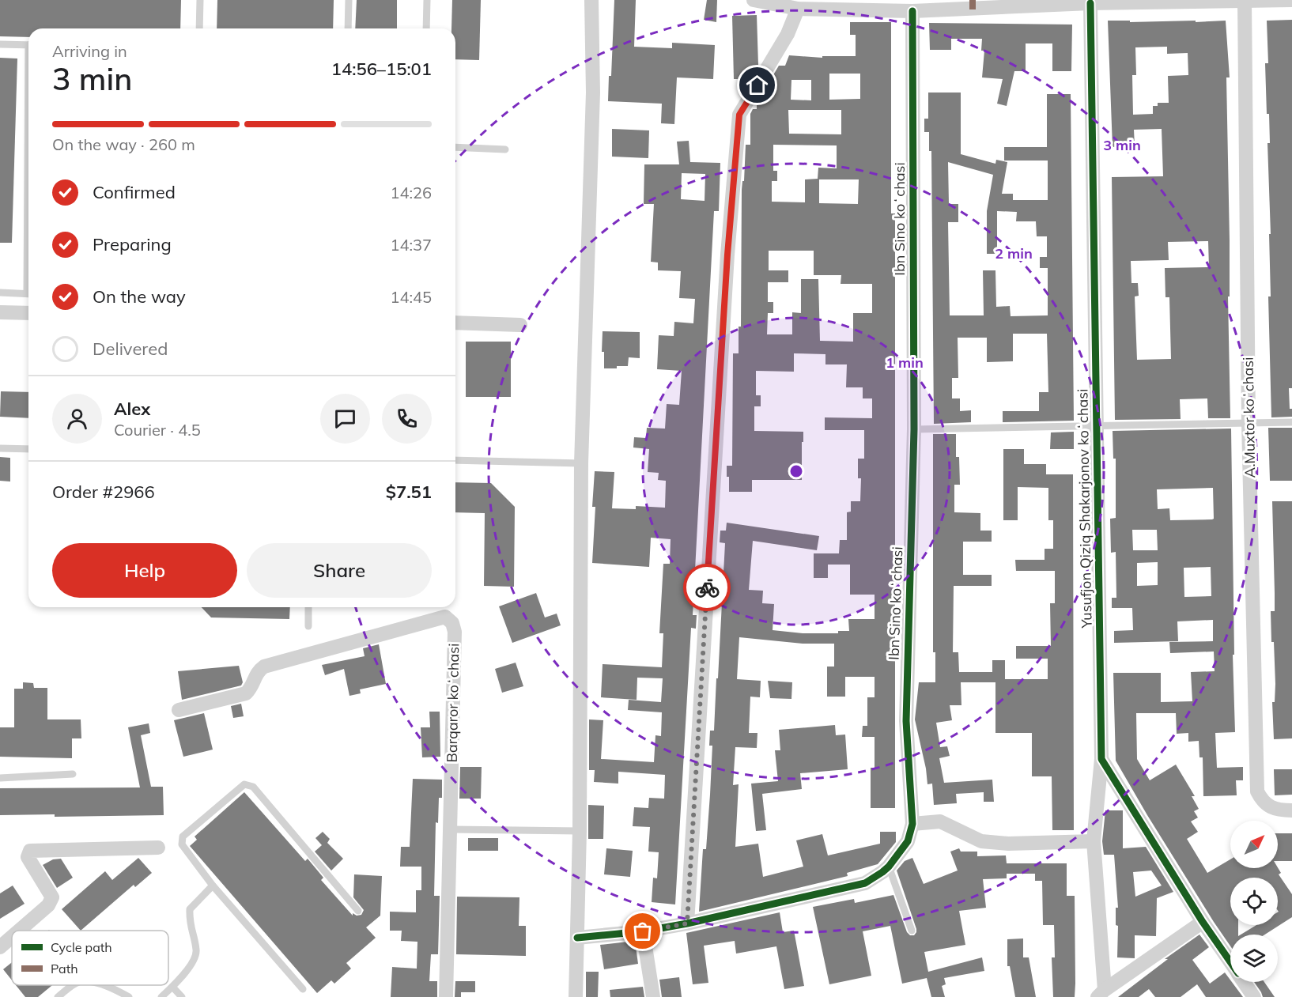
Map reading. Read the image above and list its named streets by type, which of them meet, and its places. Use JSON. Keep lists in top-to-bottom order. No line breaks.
{"streets":{"street":["Ibn Sino koʻchasi","A.Muxtor koʻchasi","Yusufjon Qiziq Shakarjonov koʻchasi","Barqaror koʻchasi"]},"legend":["Cycle path","Path"],"north":"top right","page":{"heading":["3 min","Arriving in","14:56–15:01"],"panel":["Alex","Courier · 4.5","Order #2966","$7.51"],"bar":"On the way · 260 m","list":[["Confirmed","14:26"],["Preparing","14:37"],["On the way","14:45"],"Delivered"],"buttons":["Help","Share"]},"rings":["3 min","2 min","1 min"]}
